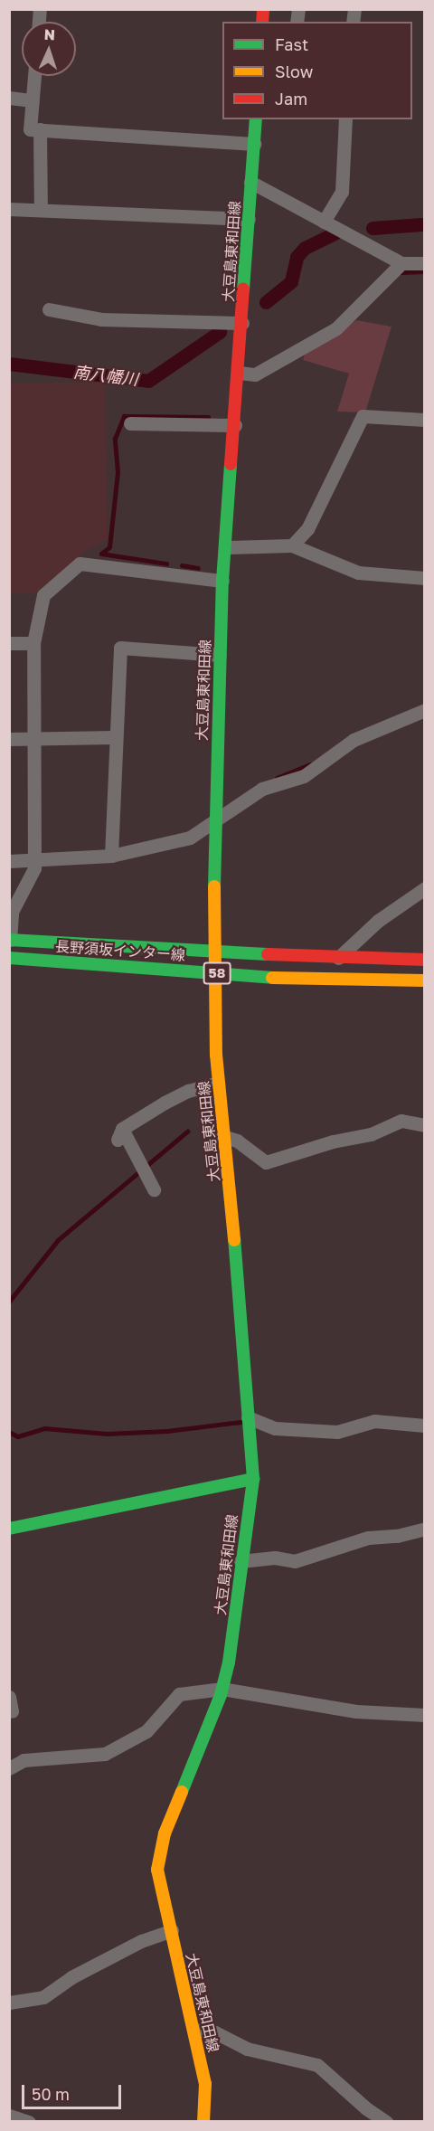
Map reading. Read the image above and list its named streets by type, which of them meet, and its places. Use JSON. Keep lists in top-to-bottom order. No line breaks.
{"streets":{"main road":["大豆島東和田線","長野須坂インター線","58"]},"crossings":[["大豆島東和田線","長野須坂インター線"]],"water":["南八幡川"],"legend":["Fast","Slow","Jam"],"scale_bar":"50 m","north":"top"}
